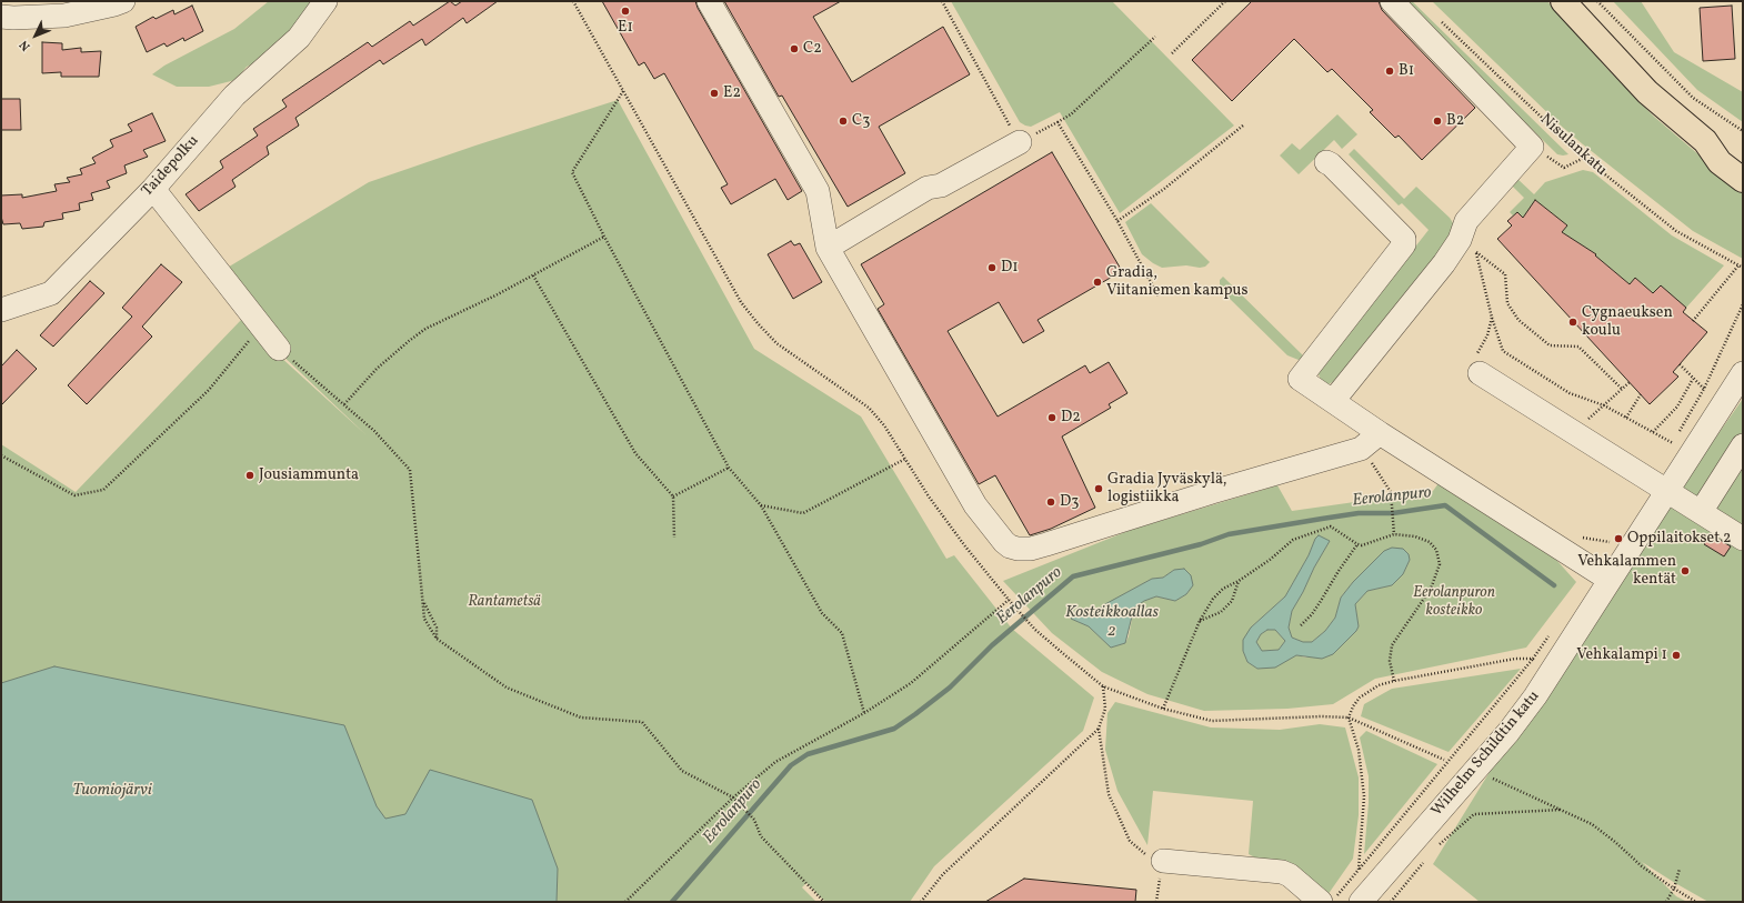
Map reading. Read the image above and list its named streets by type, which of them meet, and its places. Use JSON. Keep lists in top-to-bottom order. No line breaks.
{"streets":{"street":["Taidepolku","Wilhelm Schildtin katu"],"path":["Nisulankatu"]},"water":["Eerolanpuro","Kosteikkoallas 2","Tuomiojärvi"],"parks":["Eerolanpuron kosteikko","Rantametsä"],"places":["E1","C2","B1","E2","C3","B2","D1","Gradia, Viitaniemen kampus","Cygnaeuksen koulu","D2","Jousiammunta","Gradia Jyväskylä, logistiikka","D3","Oppilaitokset 2","Vehkalammen kentät","Vehkalampi 1"],"north":"bottom left"}
